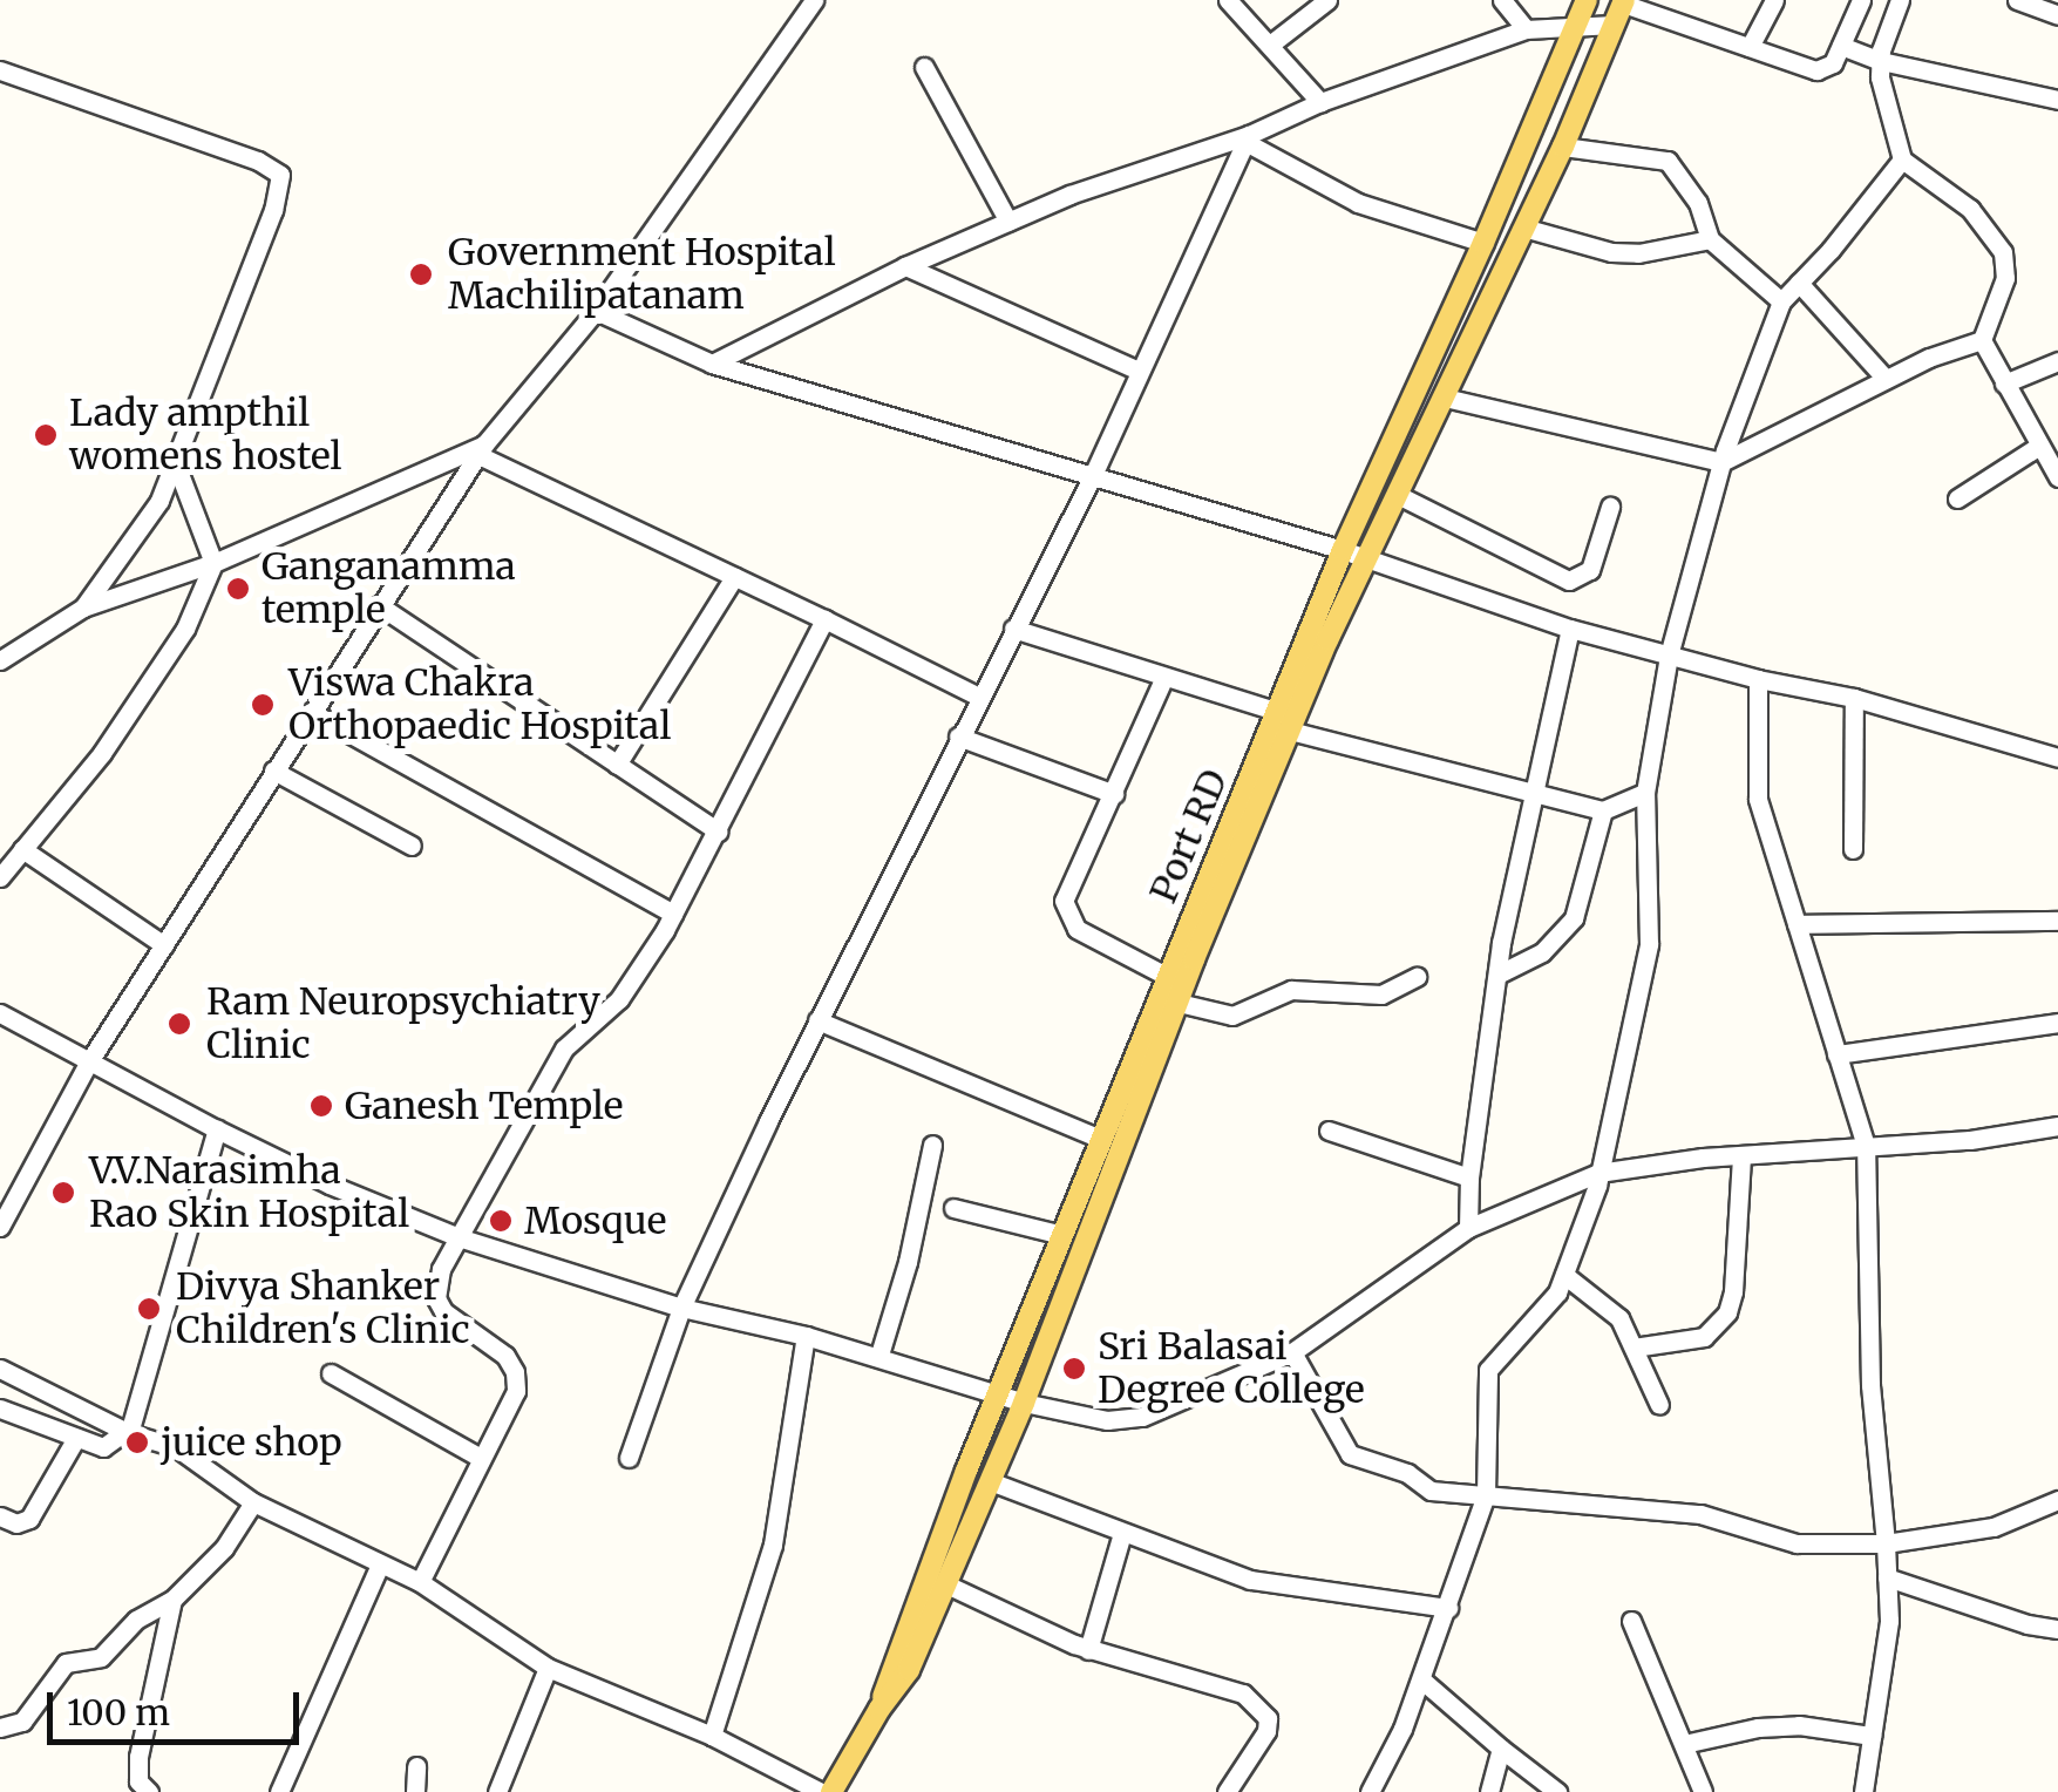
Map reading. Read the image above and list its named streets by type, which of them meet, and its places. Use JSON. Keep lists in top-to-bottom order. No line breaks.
{"streets":{"main road":["Port RD"]},"places":["Government Hospital Machilipatanam","Lady ampthil womens hostel","Ganganamma temple","Viswa Chakra Orthopaedic Hospital","Ram Neuropsychiatry Clinic","Ganesh Temple","V.V.Narasimha Rao Skin Hospital","Mosque","Divya Shanker Children's Clinic","Sri Balasai Degree College","juice shop"],"scale_bar":"100 m"}
